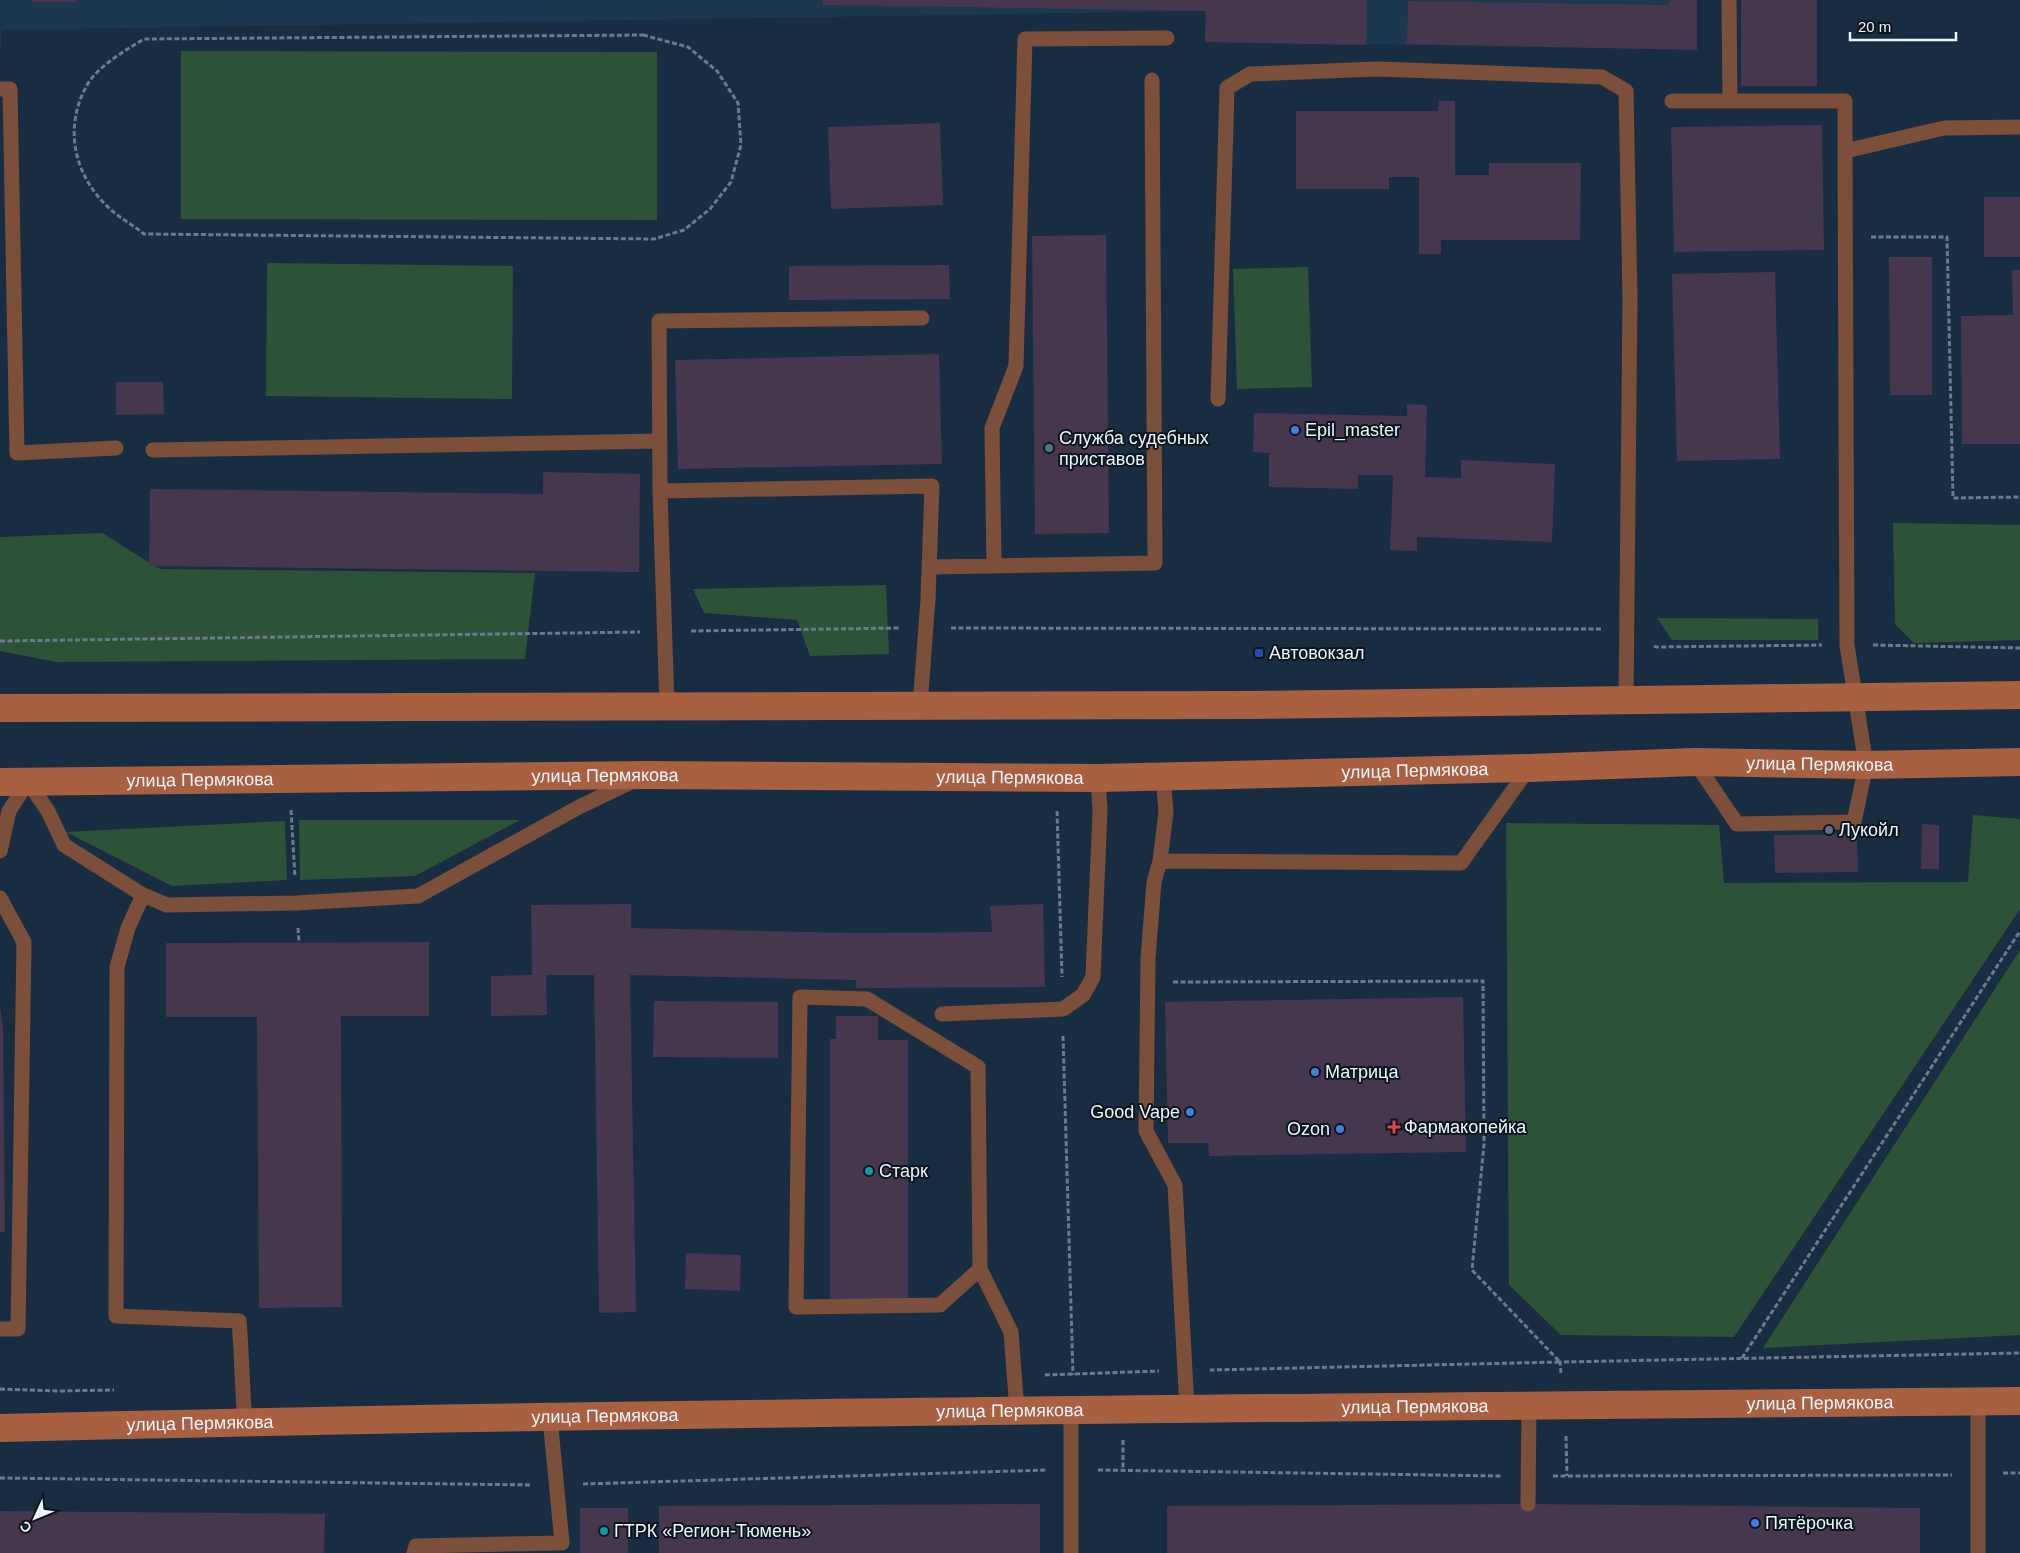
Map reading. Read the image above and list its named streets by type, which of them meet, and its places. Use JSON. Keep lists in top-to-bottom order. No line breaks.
{"streets":{"main road":["улица Пермякова"]},"places":{"other":["Epil_master","Служба судебных приставов","Лукойл","Матрица","Good Vape","Ozon","Старк","Пятёрочка","ГТРК «Регион-Тюмень»"],"transit":["Автовокзал"],"health":["Фармакопейка"]},"scale_bar":"20 m","north":"bottom left"}
